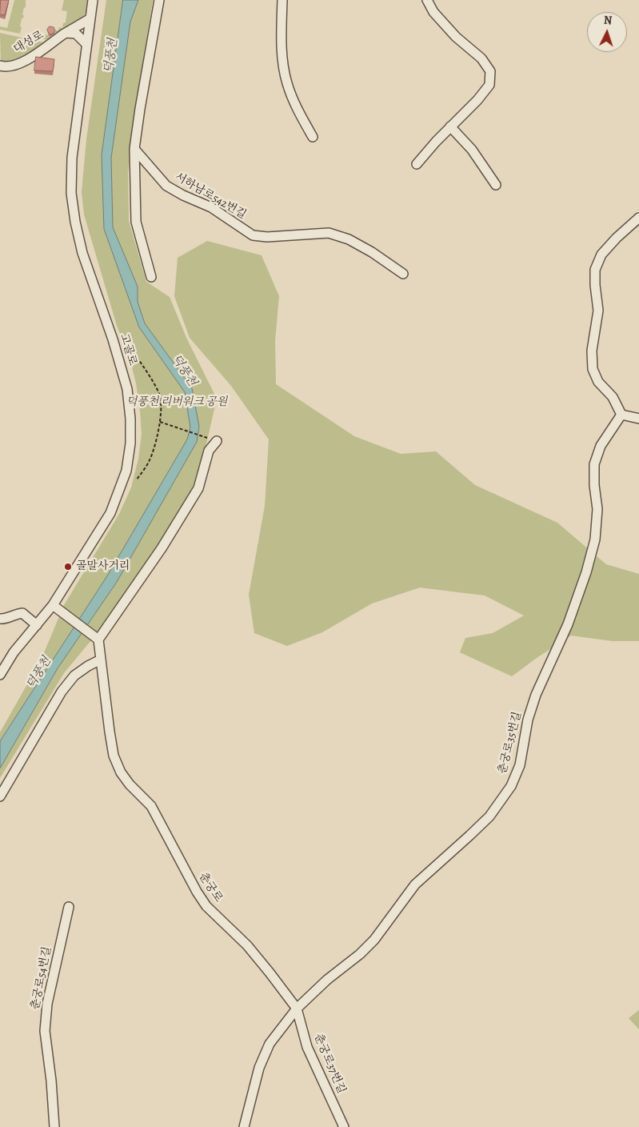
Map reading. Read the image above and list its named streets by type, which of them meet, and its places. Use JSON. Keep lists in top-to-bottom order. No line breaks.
{"streets":{"street":["대성로","서하남로542번길","고골로","춘궁로35번길","춘궁로","춘궁로54번길","춘궁로37번길"]},"crossings":[["대성로","고골로"],["춘궁로35번길","춘궁로"],["춘궁로35번길","춘궁로37번길"],["춘궁로","춘궁로37번길"]],"water":["덕풍천"],"parks":["덕풍천 리버워크 공원"],"places":["골말사거리"],"north":"top"}
